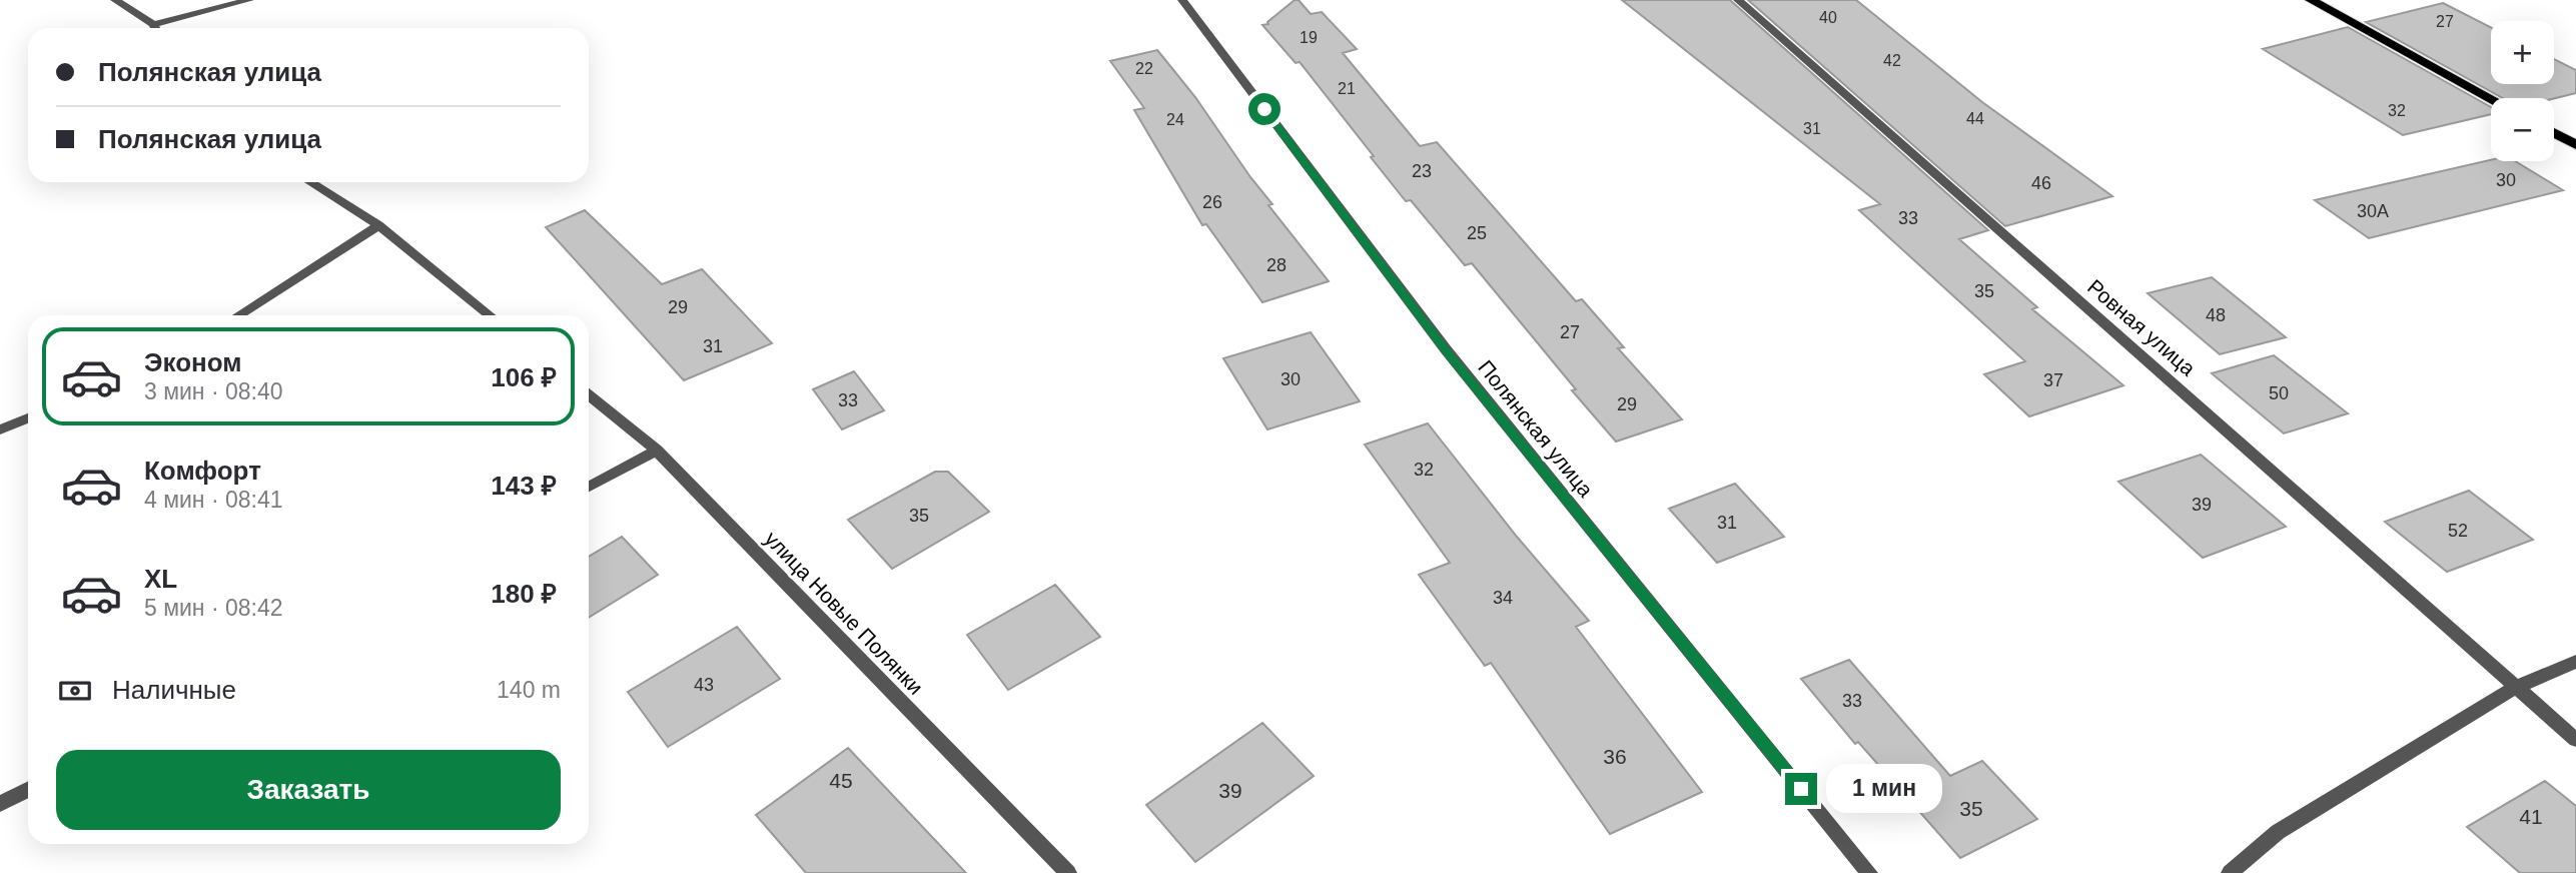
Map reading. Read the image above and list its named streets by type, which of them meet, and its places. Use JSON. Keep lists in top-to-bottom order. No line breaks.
{"streets":{"street":["Ровная улица","Полянская улица","улица Новые Полянки"]},"house_numbers":["40","27","19","42","22","21","32","44","24","31","23","30","46","26","30А","33","25","28","35","29","48","27","31","30","37","50","33","29","32","39","35","31","52","34","43","33","36","45","39","35","41"],"page":{"map_buttons":["+","−"],"banner":["Полянская улица","Полянская улица"],"list":[{"name":"Эконом","note":"3 мин · 08:40","value":"106 ₽"},{"name":"Комфорт","note":"4 мин · 08:41","value":"143 ₽"},{"name":"XL","note":"5 мин · 08:42","value":"180 ₽"}],"pay":["Наличные","140 m"],"buttons":"Заказать","bubble":"1 мин"}}
